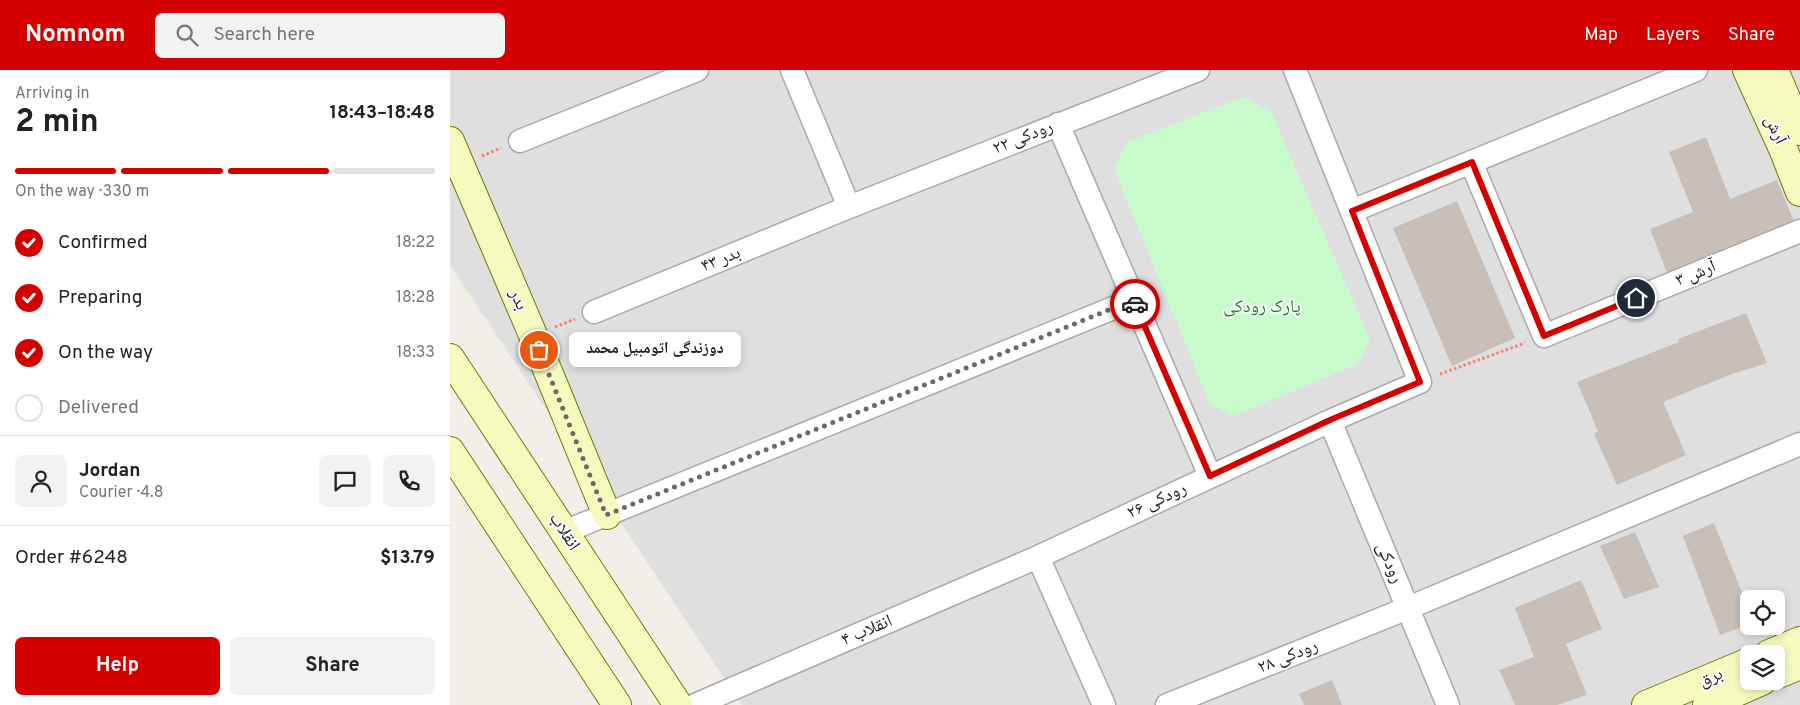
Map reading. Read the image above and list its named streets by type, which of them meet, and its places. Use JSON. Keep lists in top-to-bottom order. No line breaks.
{"streets":{"street":["آرش","رودکی ۲۲","بدر ۴۳","آرش ۳","بدر","رودکی ۲۶","انقلاب","رودکی","انقلاب ۴","رودکی ۲۸","برق"]},"crossings":[["رودکی ۲۲","بدر ۴۳"],["رودکی ۲۶","رودکی"],["رودکی ۲۶","انقلاب ۴"],["رودکی","رودکی ۲۸"]],"parks":["پارک رودکی"],"places":["دوزندگی اتومبیل محمد"],"page":{"header":"Nomnom","search":"Search here","nav":["Map","Layers","Share"],"heading":["2 min","Arriving in","18:43–18:48"],"panel":["Jordan","Courier · 4.8","Order #6248","$13.79"],"bar":"On the way · 330 m","list":[["Confirmed","18:22"],["Preparing","18:28"],["On the way","18:33"],"Delivered"],"bubble":"دوزندگی اتومبیل محمد","buttons":["Help","Share"]}}
